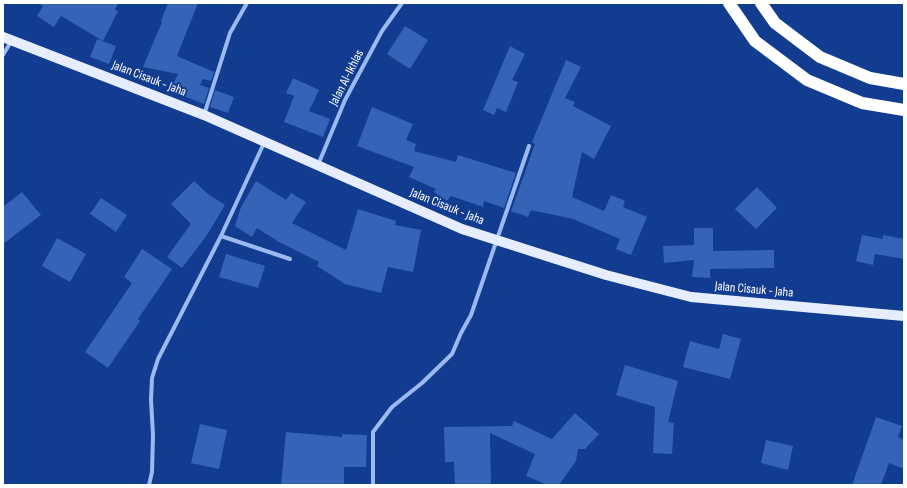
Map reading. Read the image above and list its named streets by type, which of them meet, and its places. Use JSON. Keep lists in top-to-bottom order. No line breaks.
{"streets":{"main road":["Jalan Cisauk - Jaha"],"street":["Jalan Al-Ikhlas"]},"crossings":[["Jalan Al-Ikhlas","Jalan Cisauk - Jaha"]]}
